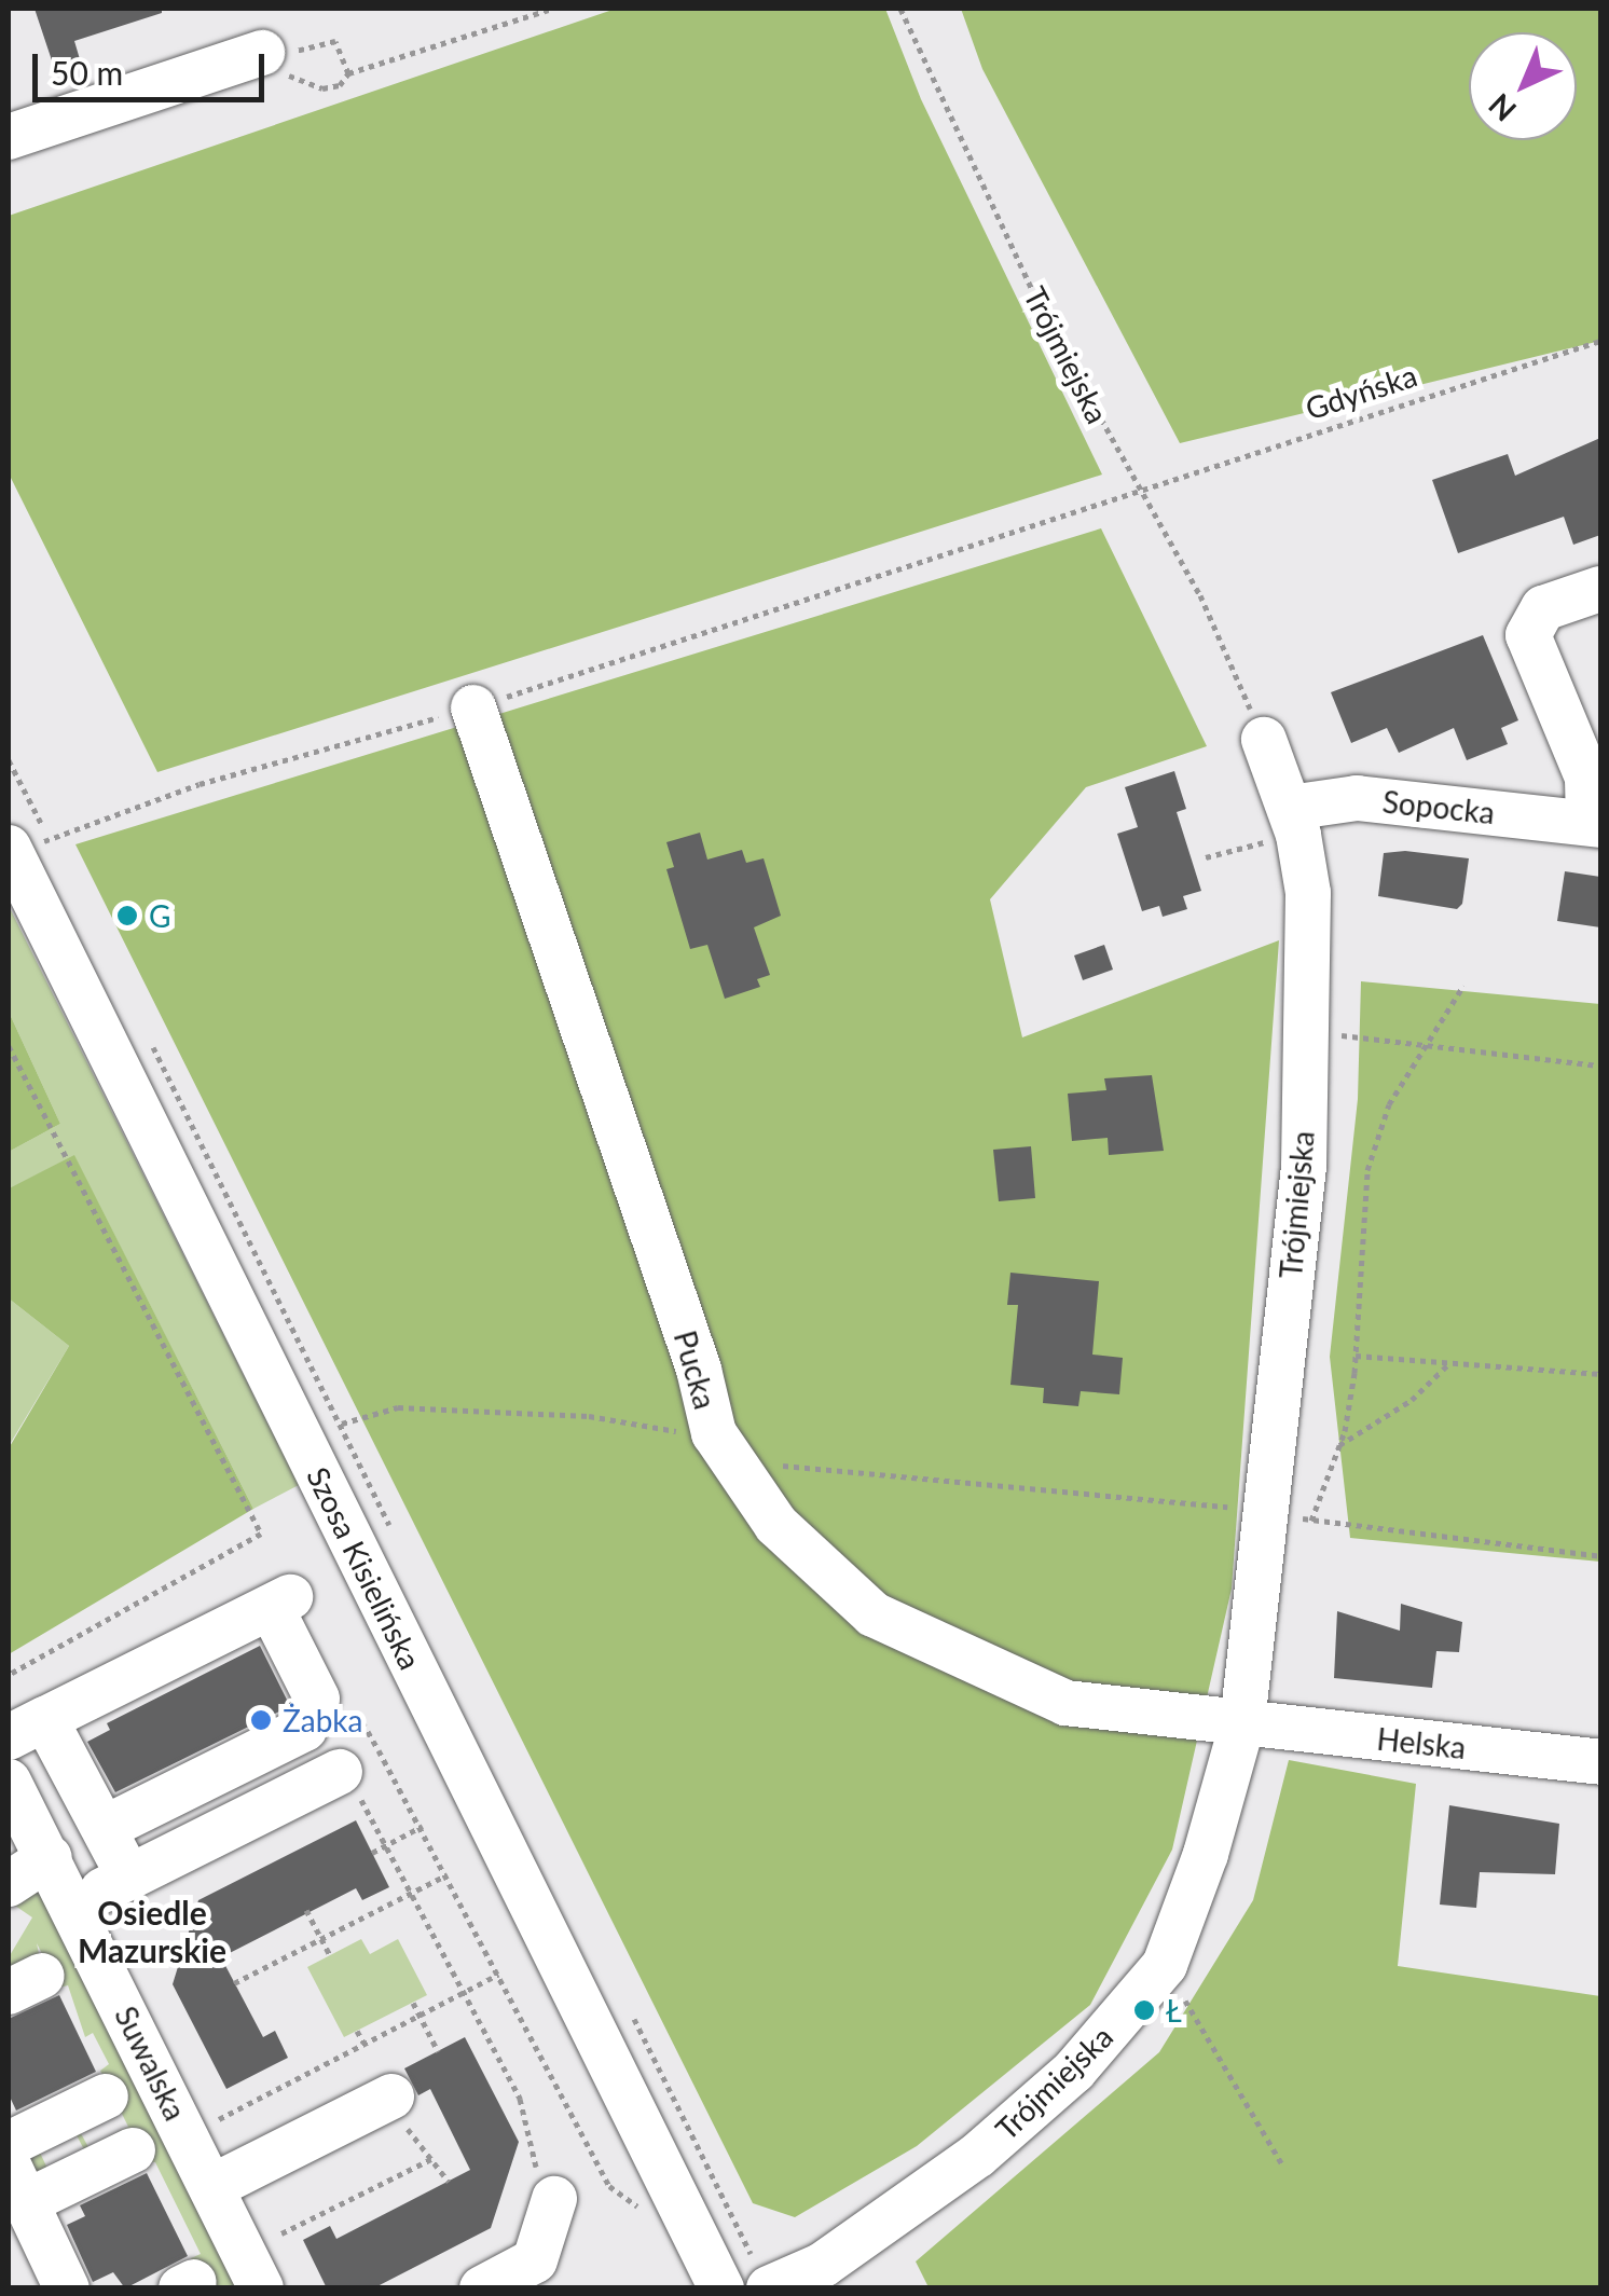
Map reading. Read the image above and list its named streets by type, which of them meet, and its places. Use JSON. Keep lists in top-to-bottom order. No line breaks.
{"streets":{"street":["Trójmiejska","Sopocka","Pucka","Szosa Kisielińska","Helska","Suwalska"],"path":["Gdyńska"]},"crossings":[["Trójmiejska","Gdyńska"],["Trójmiejska","Sopocka"],["Trójmiejska","Pucka"],["Trójmiejska","Helska"],["Gdyńska","Pucka"],["Gdyńska","Szosa Kisielińska"],["Pucka","Helska"]],"districts":["Osiedle Mazurskie"],"places":["G","Żabka","Ł"],"scale_bar":"50 m","north":"bottom left"}
